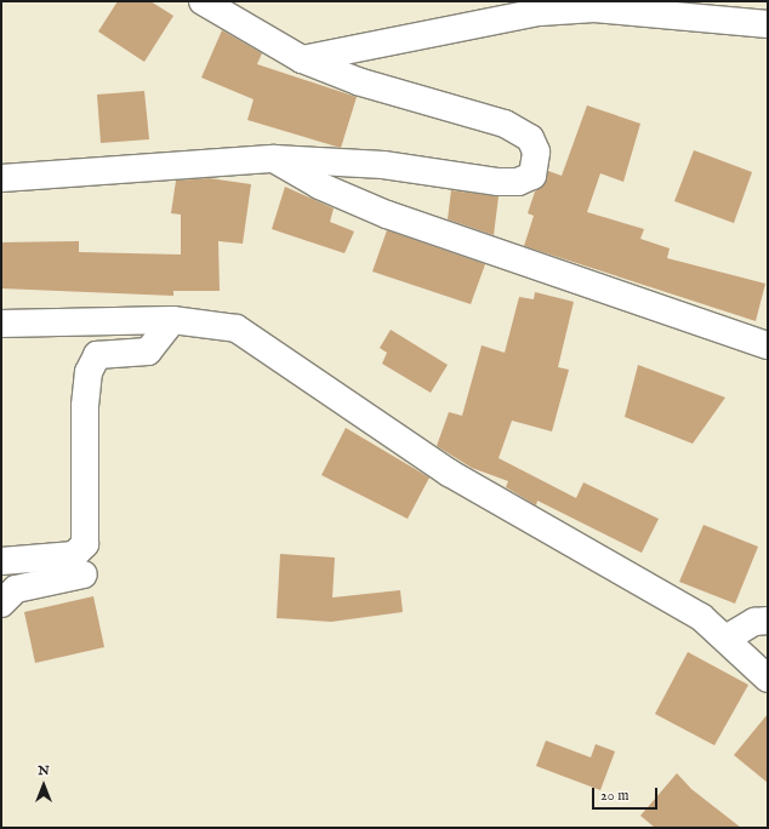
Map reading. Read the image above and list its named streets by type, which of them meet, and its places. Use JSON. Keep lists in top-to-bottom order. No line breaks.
{"scale_bar":"20 m","north":"top"}
